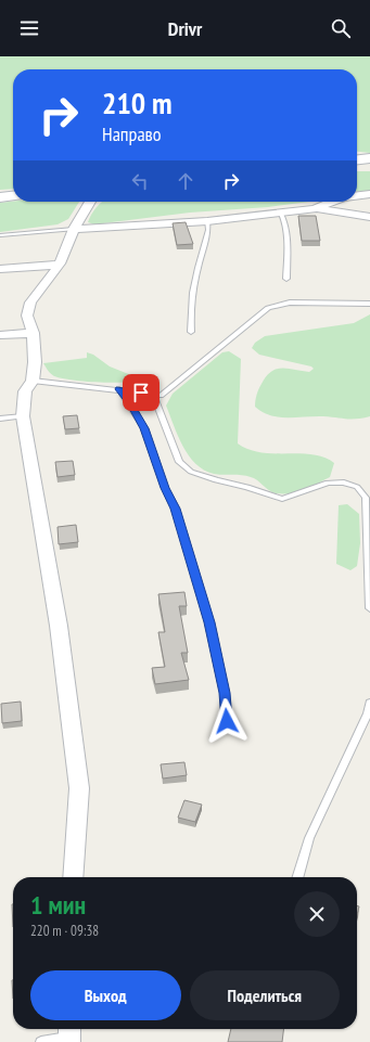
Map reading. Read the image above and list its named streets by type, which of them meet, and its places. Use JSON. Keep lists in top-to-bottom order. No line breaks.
{"page":{"header":"Drivr","turn":["210 m","Направо"],"heading":["1 мин","220 m · 09:38"],"buttons":["Выход","Поделиться"]}}
